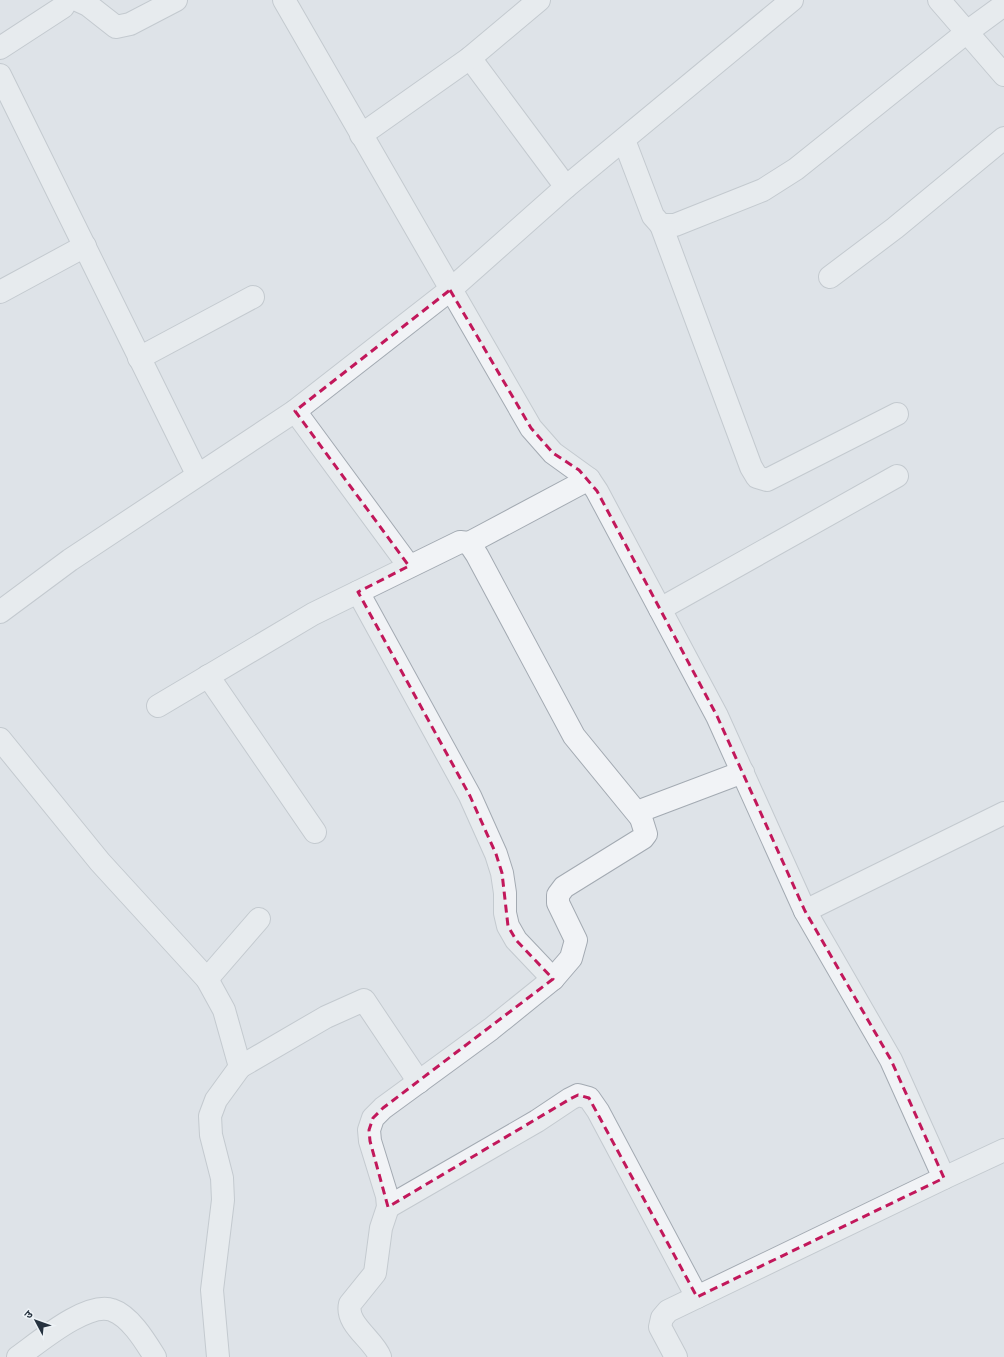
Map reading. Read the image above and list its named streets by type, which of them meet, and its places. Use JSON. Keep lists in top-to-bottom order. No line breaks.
{"north":"top left"}
